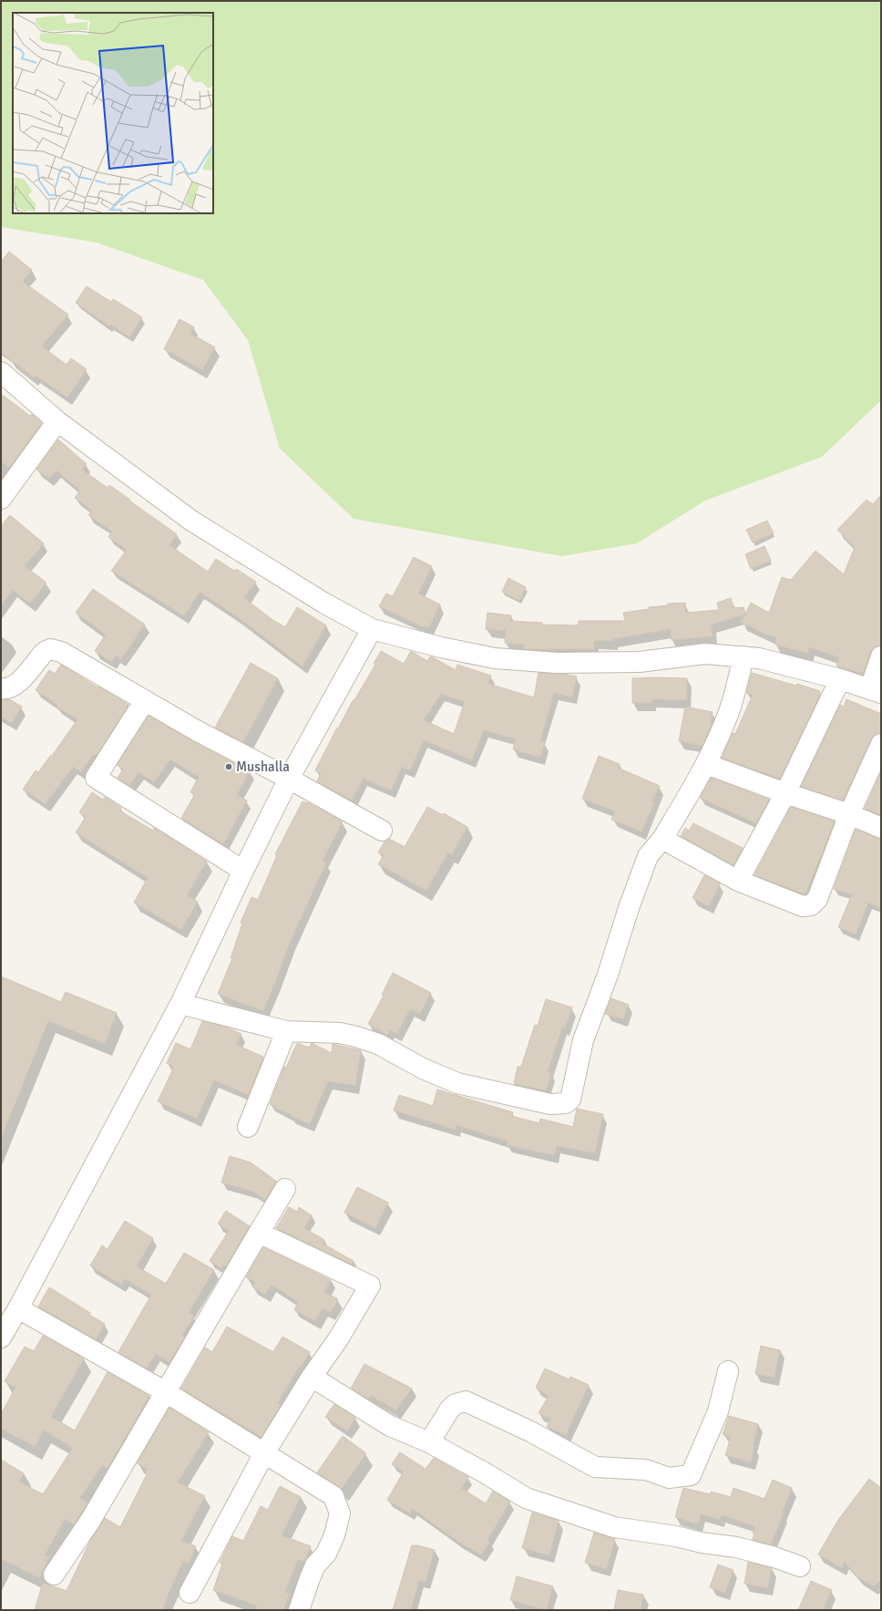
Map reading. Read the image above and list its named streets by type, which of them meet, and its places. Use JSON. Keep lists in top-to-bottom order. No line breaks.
{"places":["Mushalla"]}
